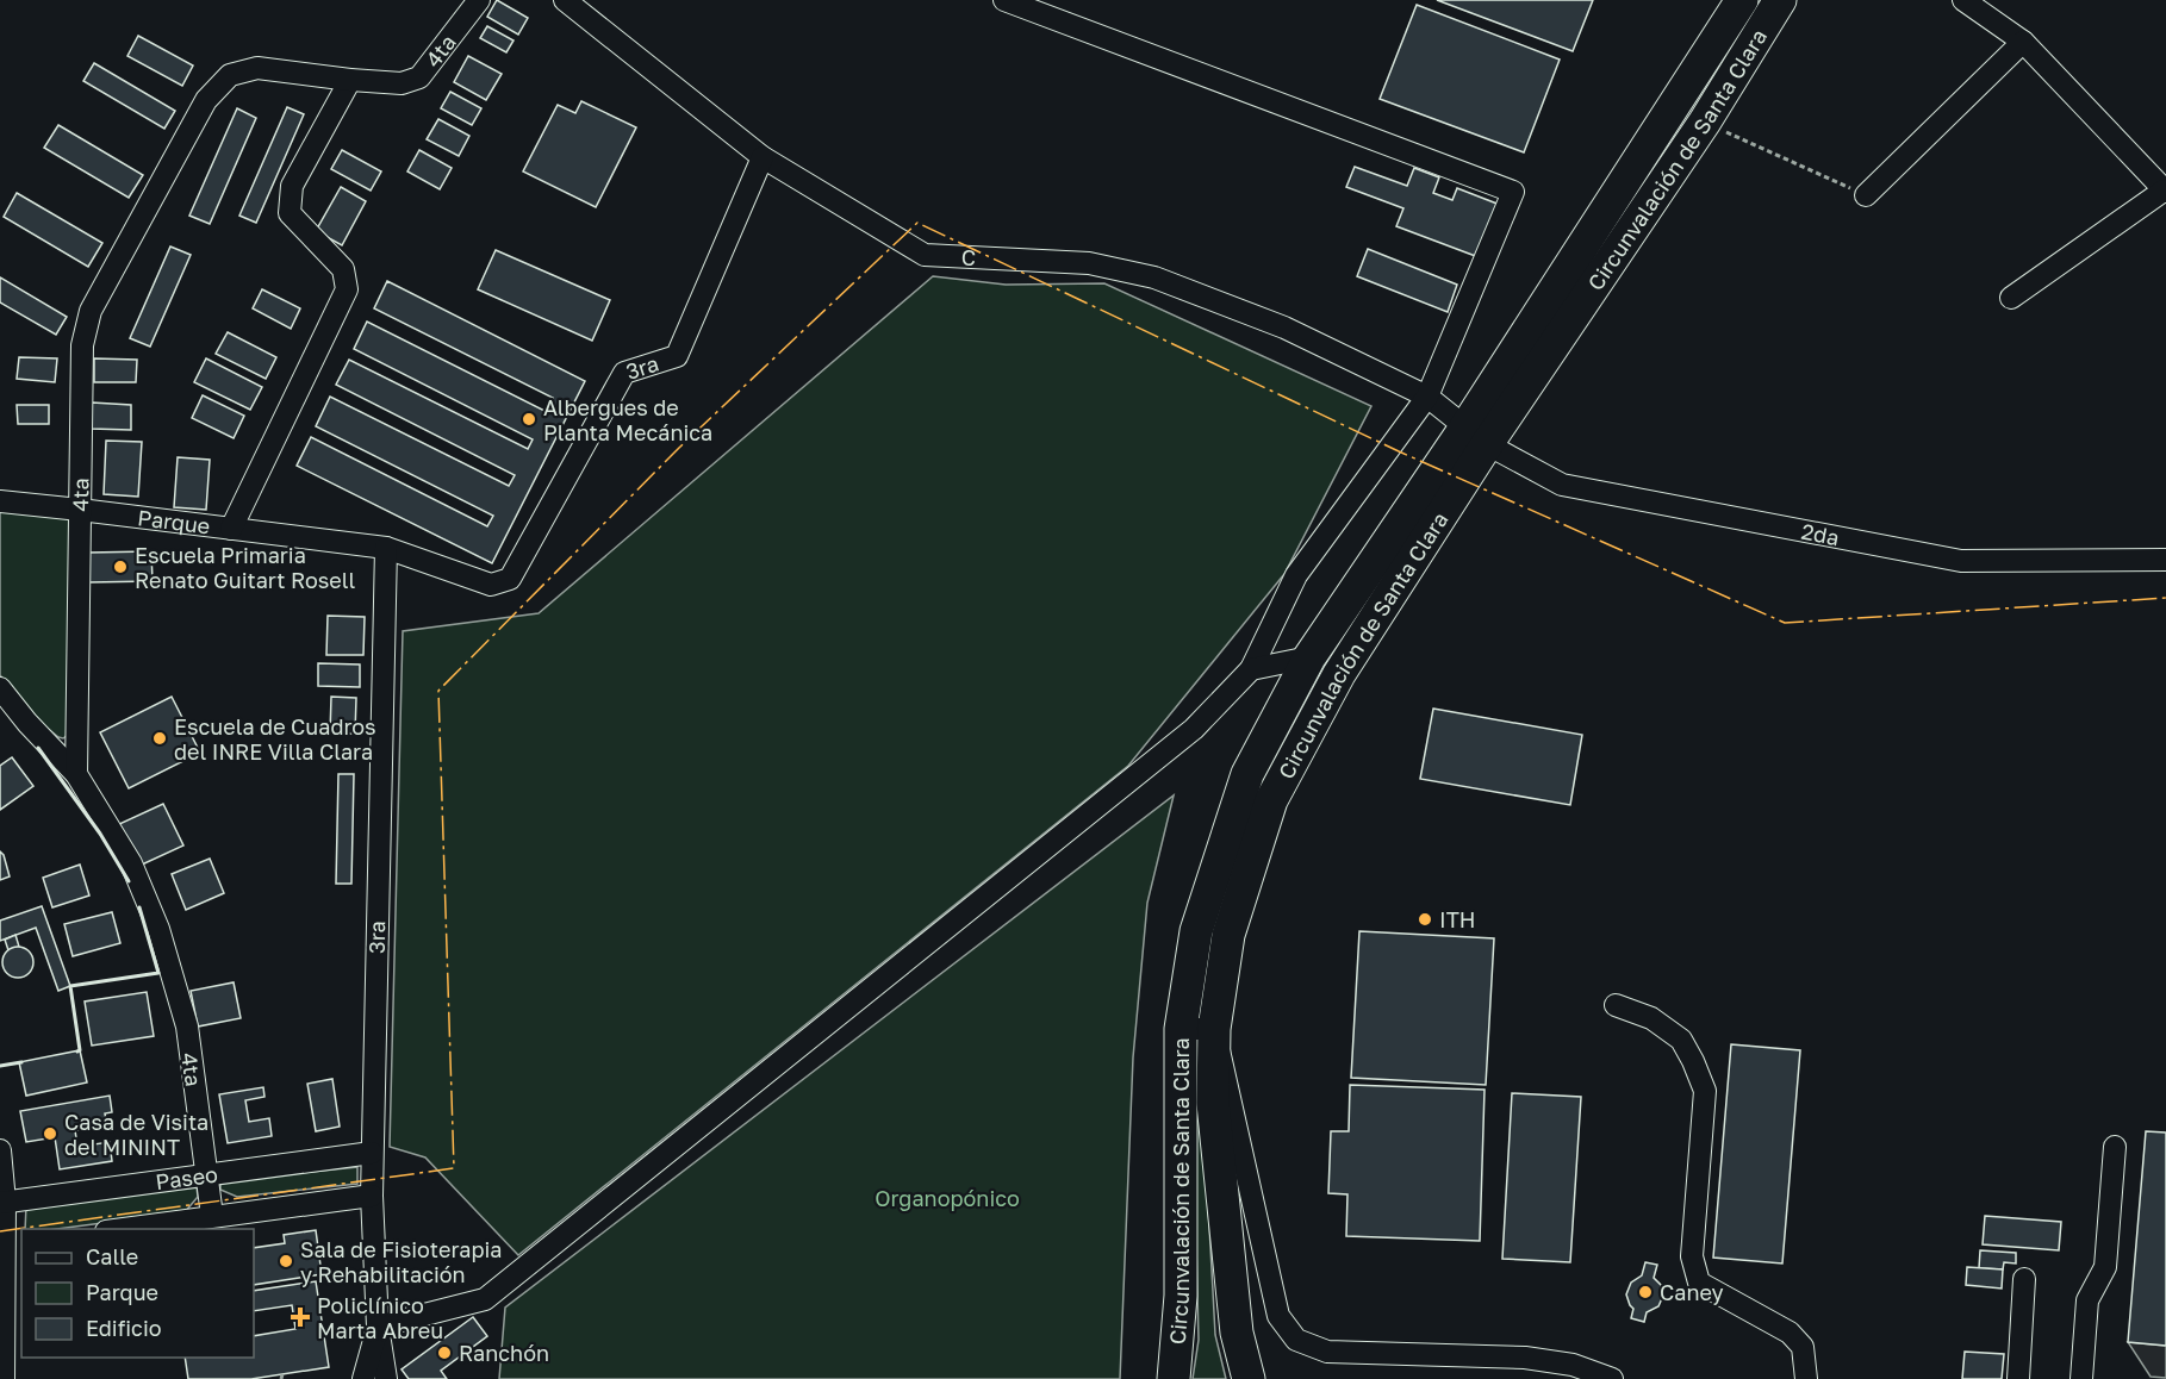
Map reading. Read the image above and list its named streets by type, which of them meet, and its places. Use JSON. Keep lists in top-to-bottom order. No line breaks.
{"streets":{"highway":["Circunvalación de Santa Clara"],"street":["4ta","C","3ra","Parque","2da","Paseo"]},"crossings":[["4ta","Parque"],["4ta","Paseo"],["Circunvalación de Santa Clara","C"],["Circunvalación de Santa Clara","2da"],["C","3ra"],["C","2da"],["3ra","Parque"],["3ra","Paseo"]],"parks":["Organopónico"],"places":{"other":["Albergues de Planta Mecánica","Escuela Primaria Renato Guitart Rosell","Escuela de Cuadros del INRE Villa Clara","ITH","Casa de Visita del MININT","Sala de Fisioterapia y Rehabilitación","Caney","Ranchón"],"health":["Policlínico Marta Abreu"]},"legend":["Calle","Parque","Edificio"]}
